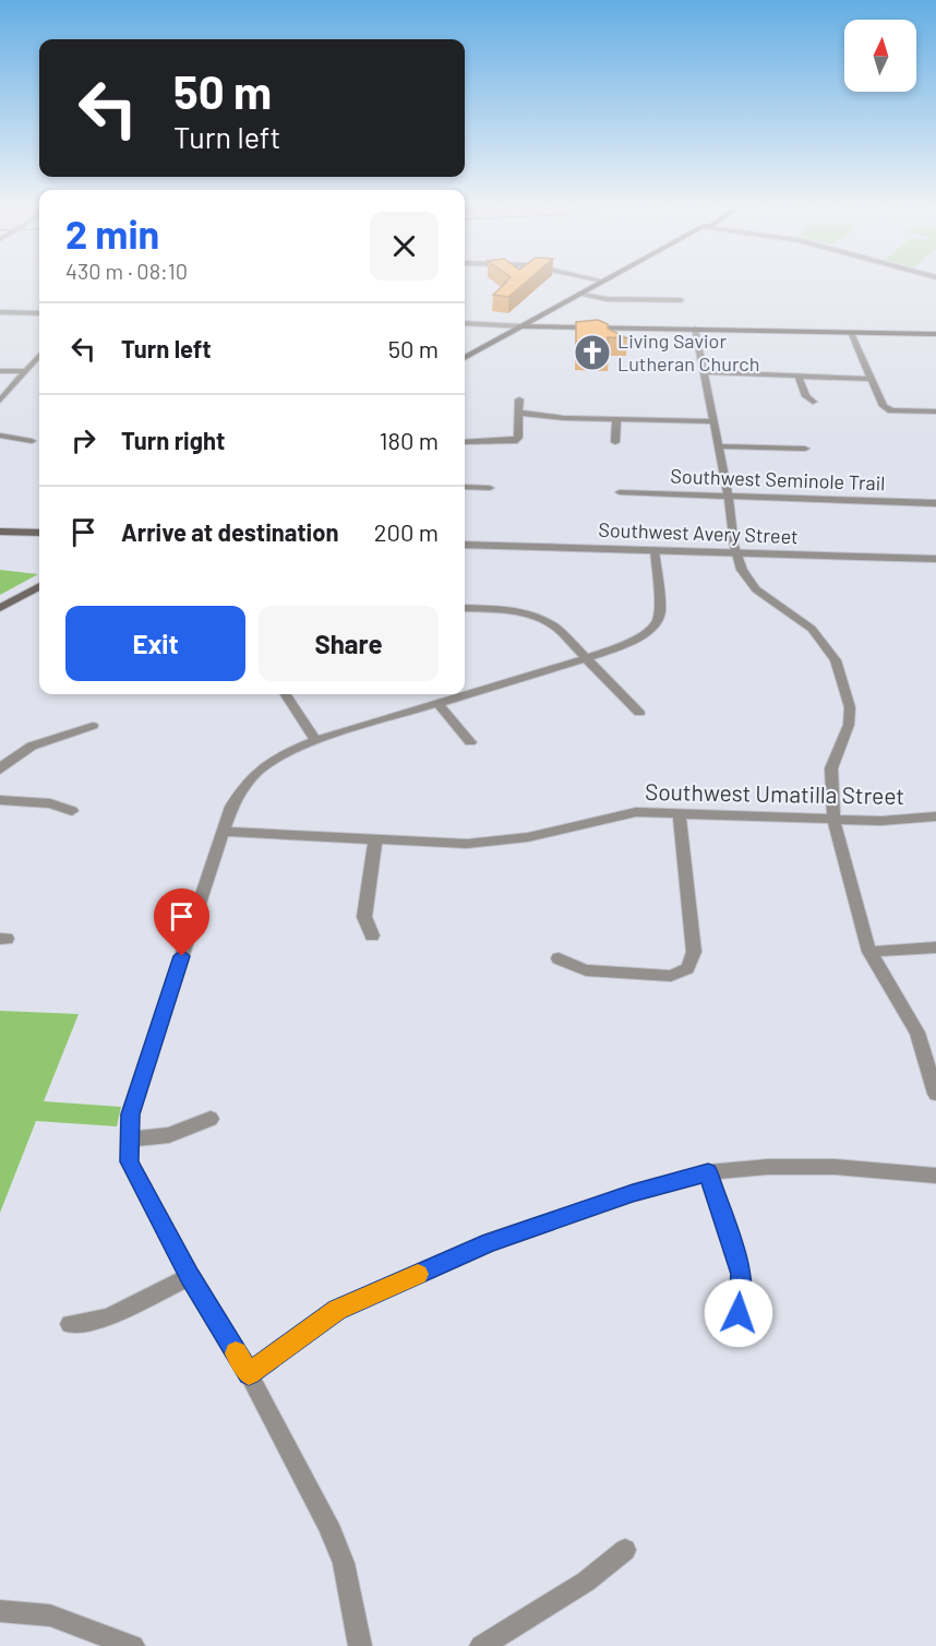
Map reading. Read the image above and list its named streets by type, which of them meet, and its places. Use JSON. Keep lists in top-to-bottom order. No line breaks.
{"streets":{"street":["Southwest Seminole Trail","Southwest Avery Street","Southwest Umatilla Street"]},"places":{"church":["Living Savior Lutheran Church"]},"north":"top","page":{"turn":["50 m","Turn left"],"heading":["2 min","430 m · 08:10"],"list":[{"name":"Turn left","value":"50 m"},{"name":"Turn right","value":"180 m"},{"name":"Arrive at destination","value":"200 m"}],"buttons":["Exit","Share"]}}
